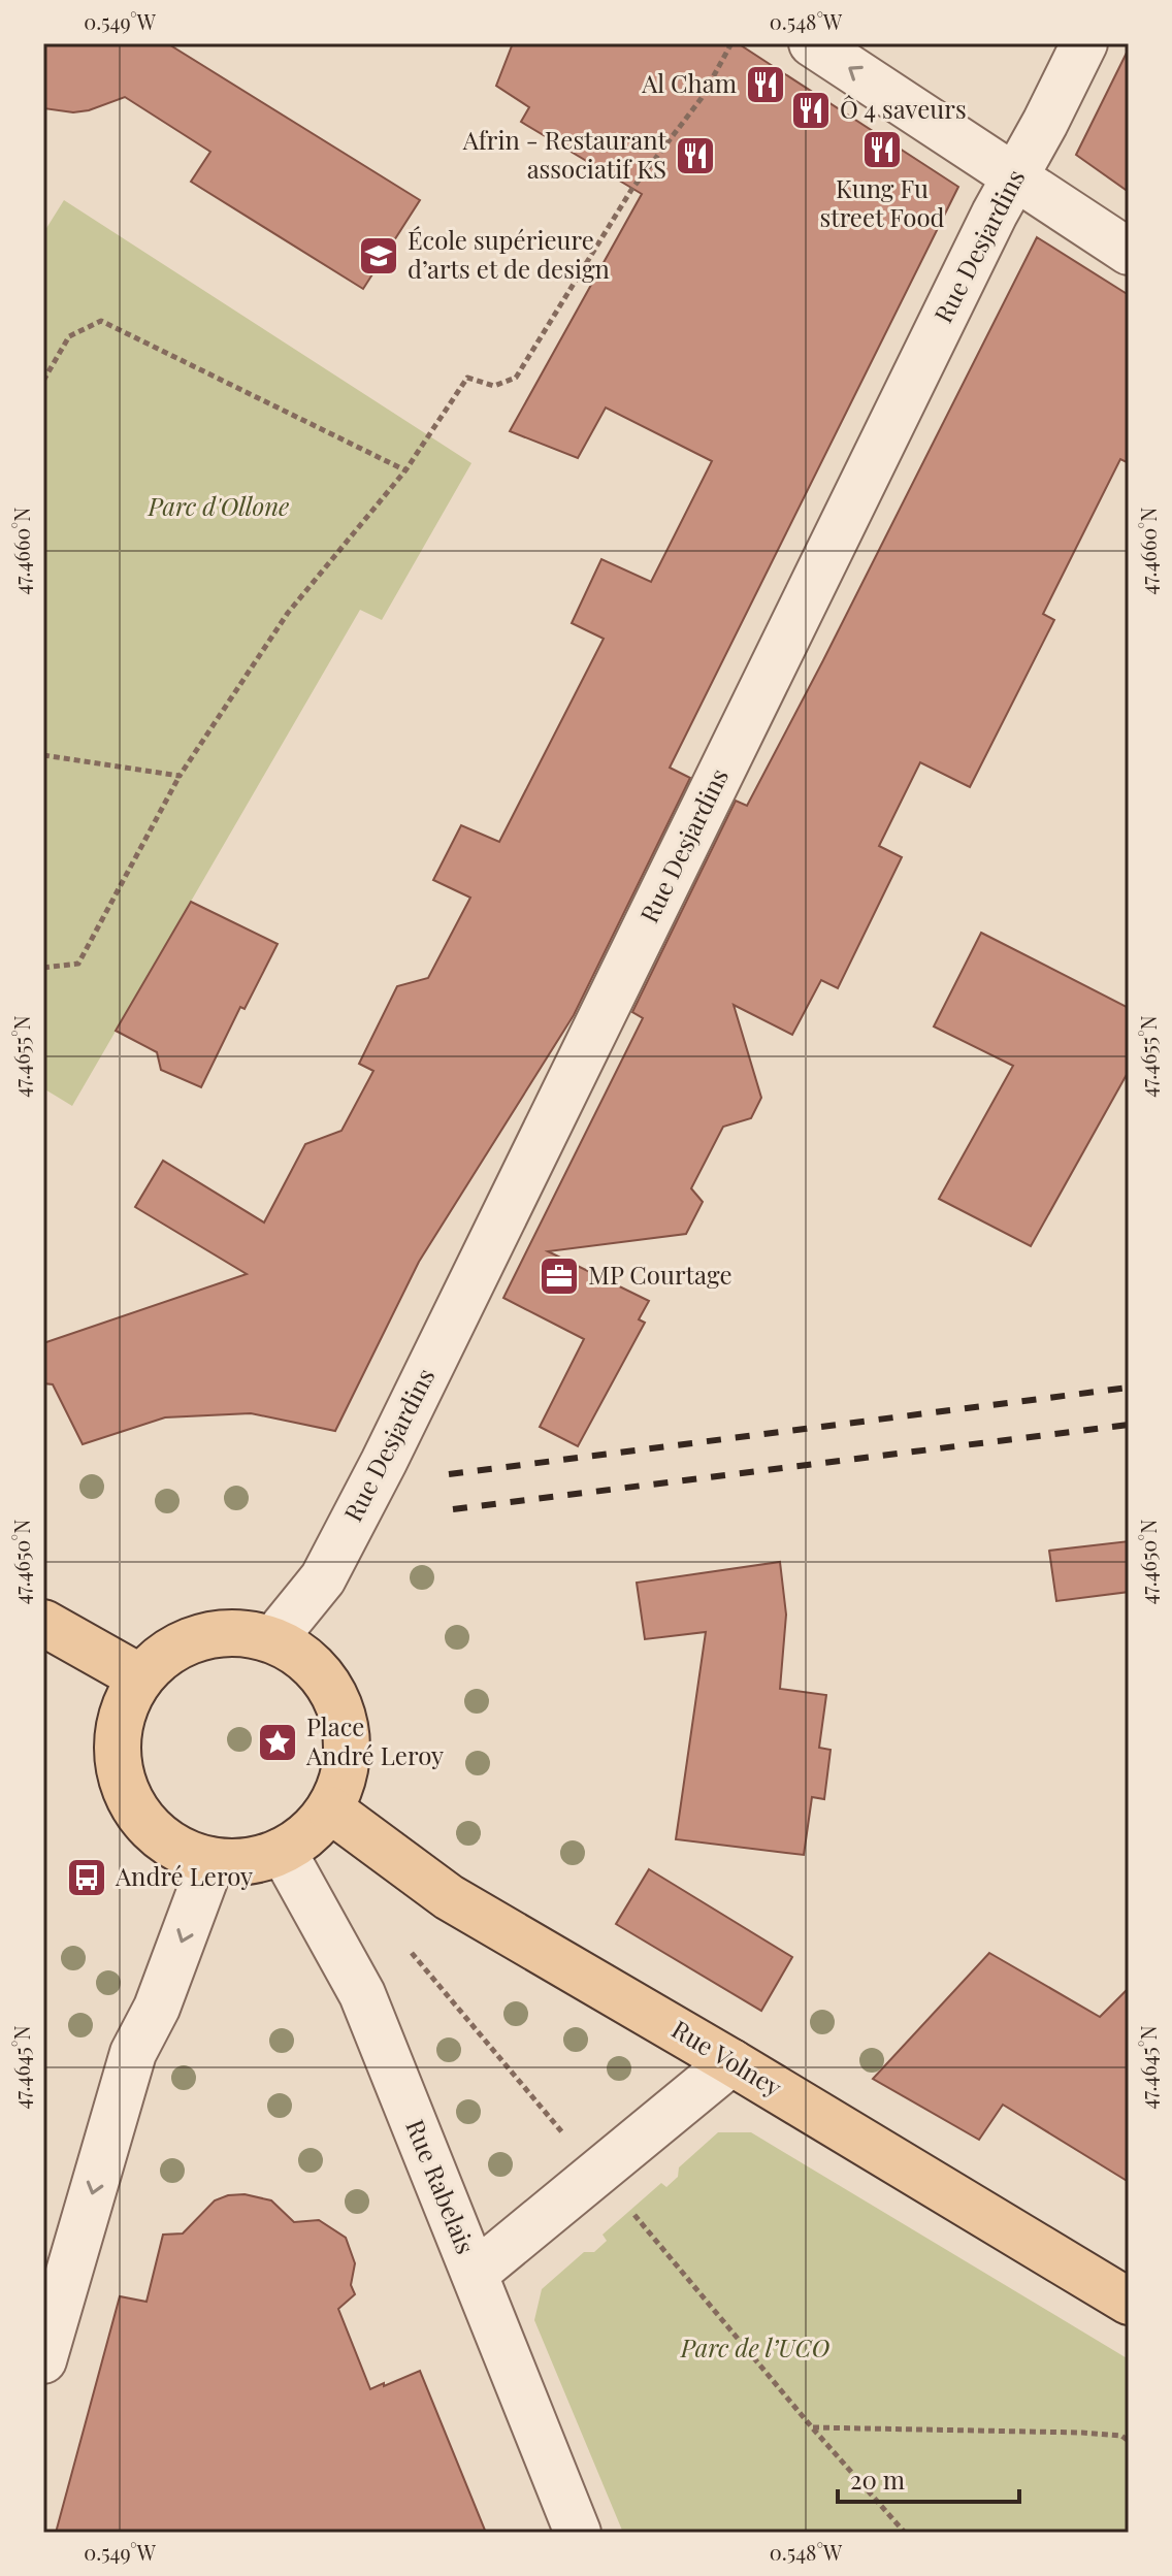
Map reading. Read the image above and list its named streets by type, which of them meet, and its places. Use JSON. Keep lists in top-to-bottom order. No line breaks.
{"streets":{"main road":["Rue Volney"],"street":["Rue Desjardins","Rue Rabelais"]},"crossings":[["Rue Desjardins","Rue Volney"],["Rue Desjardins","Rue Rabelais"],["Rue Volney","Rue Rabelais"]],"parks":["Parc d'Ollone","Parc de l’UCO"],"places":{"restaurant":["Al Cham","Ô 4 saveurs","Kung Fu street Food","Afrin - Restaurant associatif KS"],"school or university":["École supérieure d’arts et de design"],"office":["MP Courtage"],"place":["Place André Leroy"],"bus stop":["André Leroy"]},"scale_bar":"20 m","coordinates":["0.549°W","0.548°W","47.4660°N","47.4655°N","47.4650°N","47.4645°N"]}
